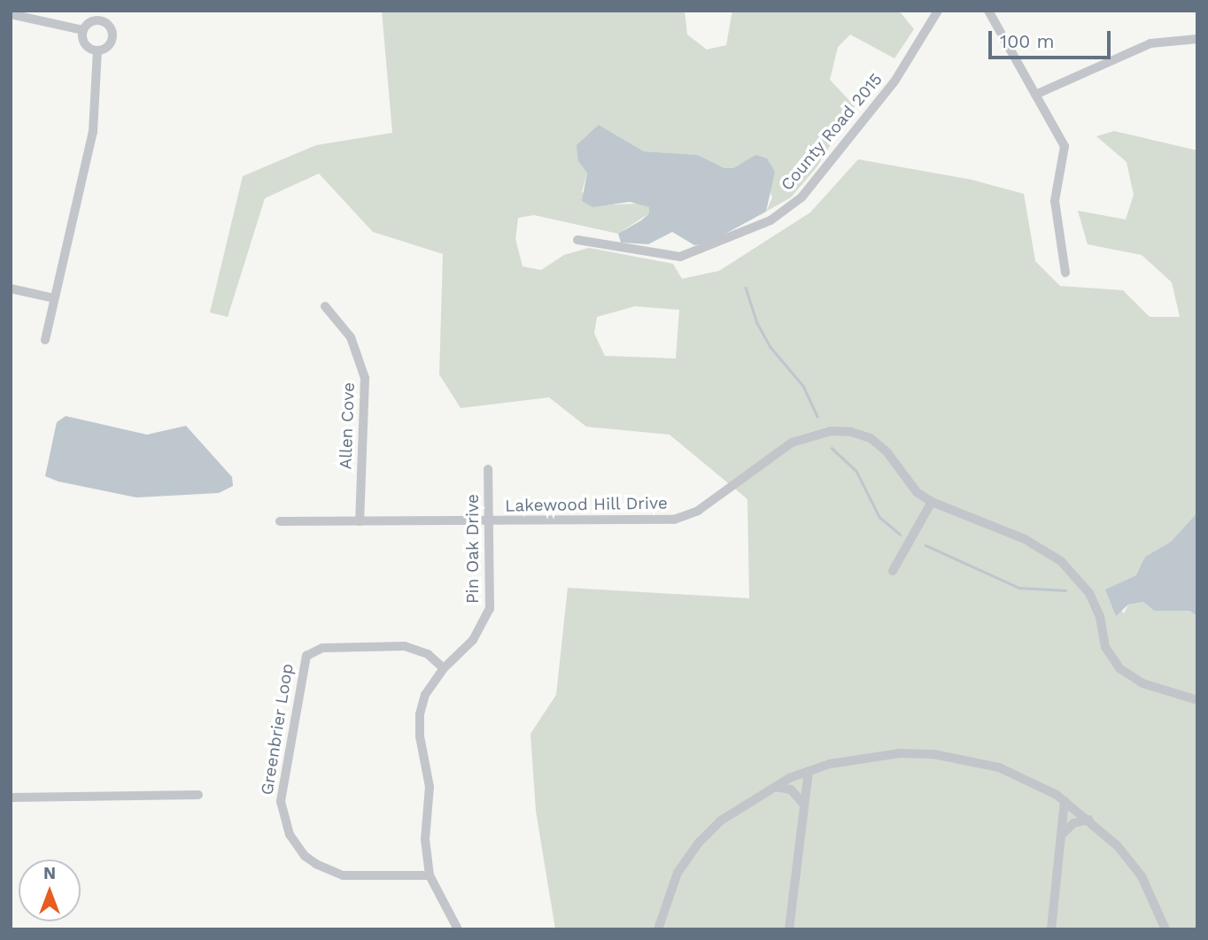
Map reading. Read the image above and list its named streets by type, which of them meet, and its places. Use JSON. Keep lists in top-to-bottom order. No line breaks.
{"streets":{"street":["County Road 2015","Allen Cove","Lakewood Hill Drive","Pin Oak Drive","Greenbrier Loop"]},"crossings":[["Allen Cove","Lakewood Hill Drive"],["Lakewood Hill Drive","Pin Oak Drive"],["Pin Oak Drive","Greenbrier Loop"]],"scale_bar":"100 m","north":"top"}
